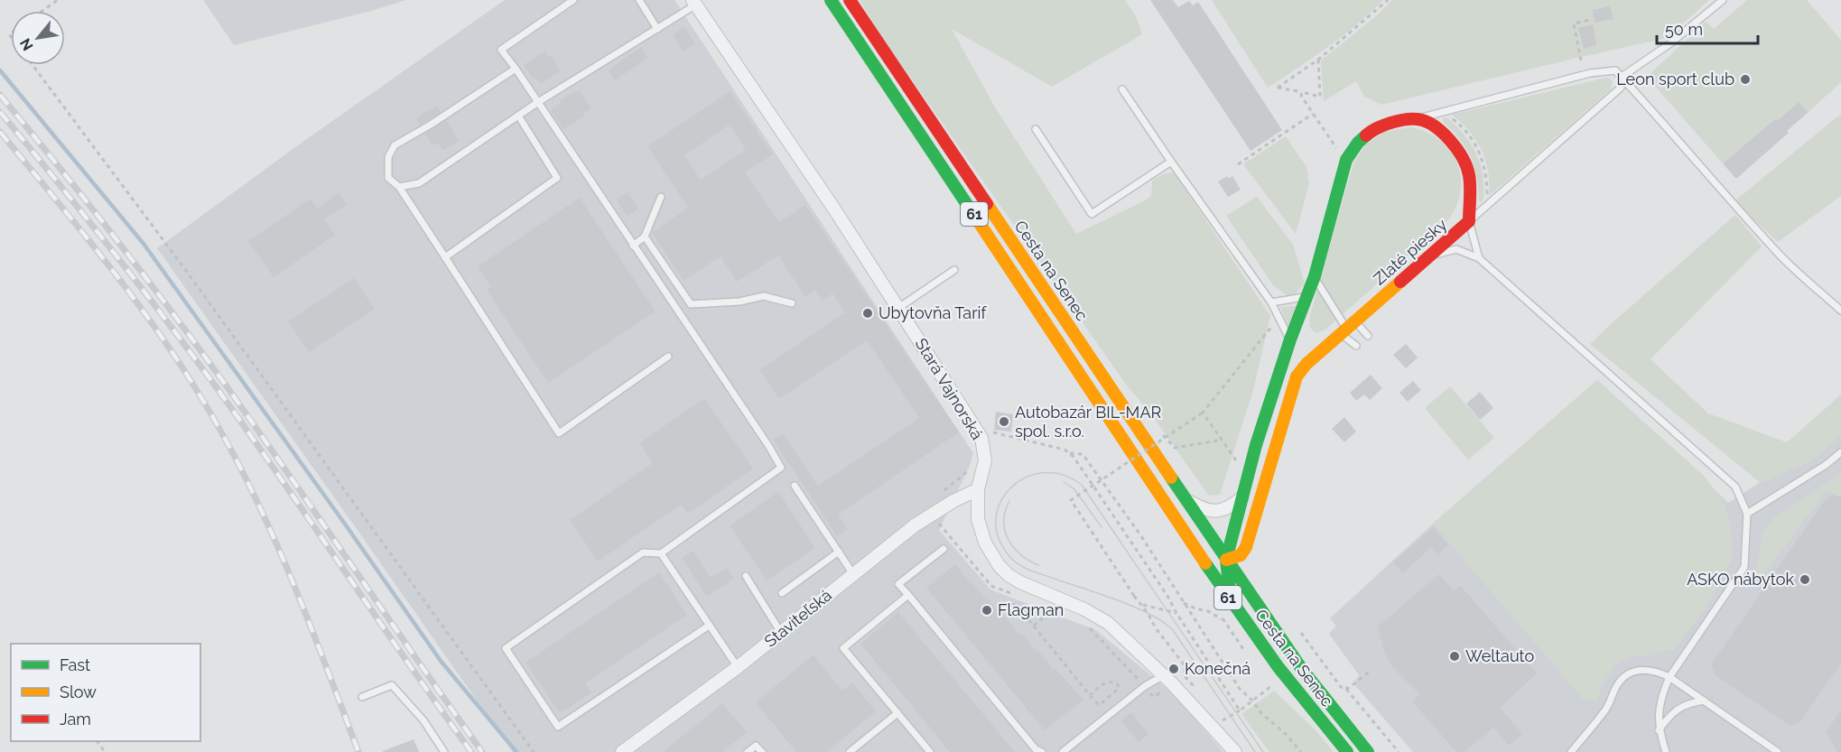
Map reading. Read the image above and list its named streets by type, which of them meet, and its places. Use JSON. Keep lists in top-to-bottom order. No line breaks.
{"streets":{"main road":["61","Zlaté piesky","Cesta na Senec"],"street":["Stará Vajnorská","Staviteľská"]},"crossings":[["Zlaté piesky","Cesta na Senec"],["Stará Vajnorská","Staviteľská"]],"places":["Leon sport club","Ubytovňa Tarif","Autobazár BIL-MAR spol. s.r.o.","ASKO nábytok","Flagman","Weltauto","Konečná"],"legend":["Fast","Slow","Jam"],"scale_bar":"50 m","north":"bottom left"}
